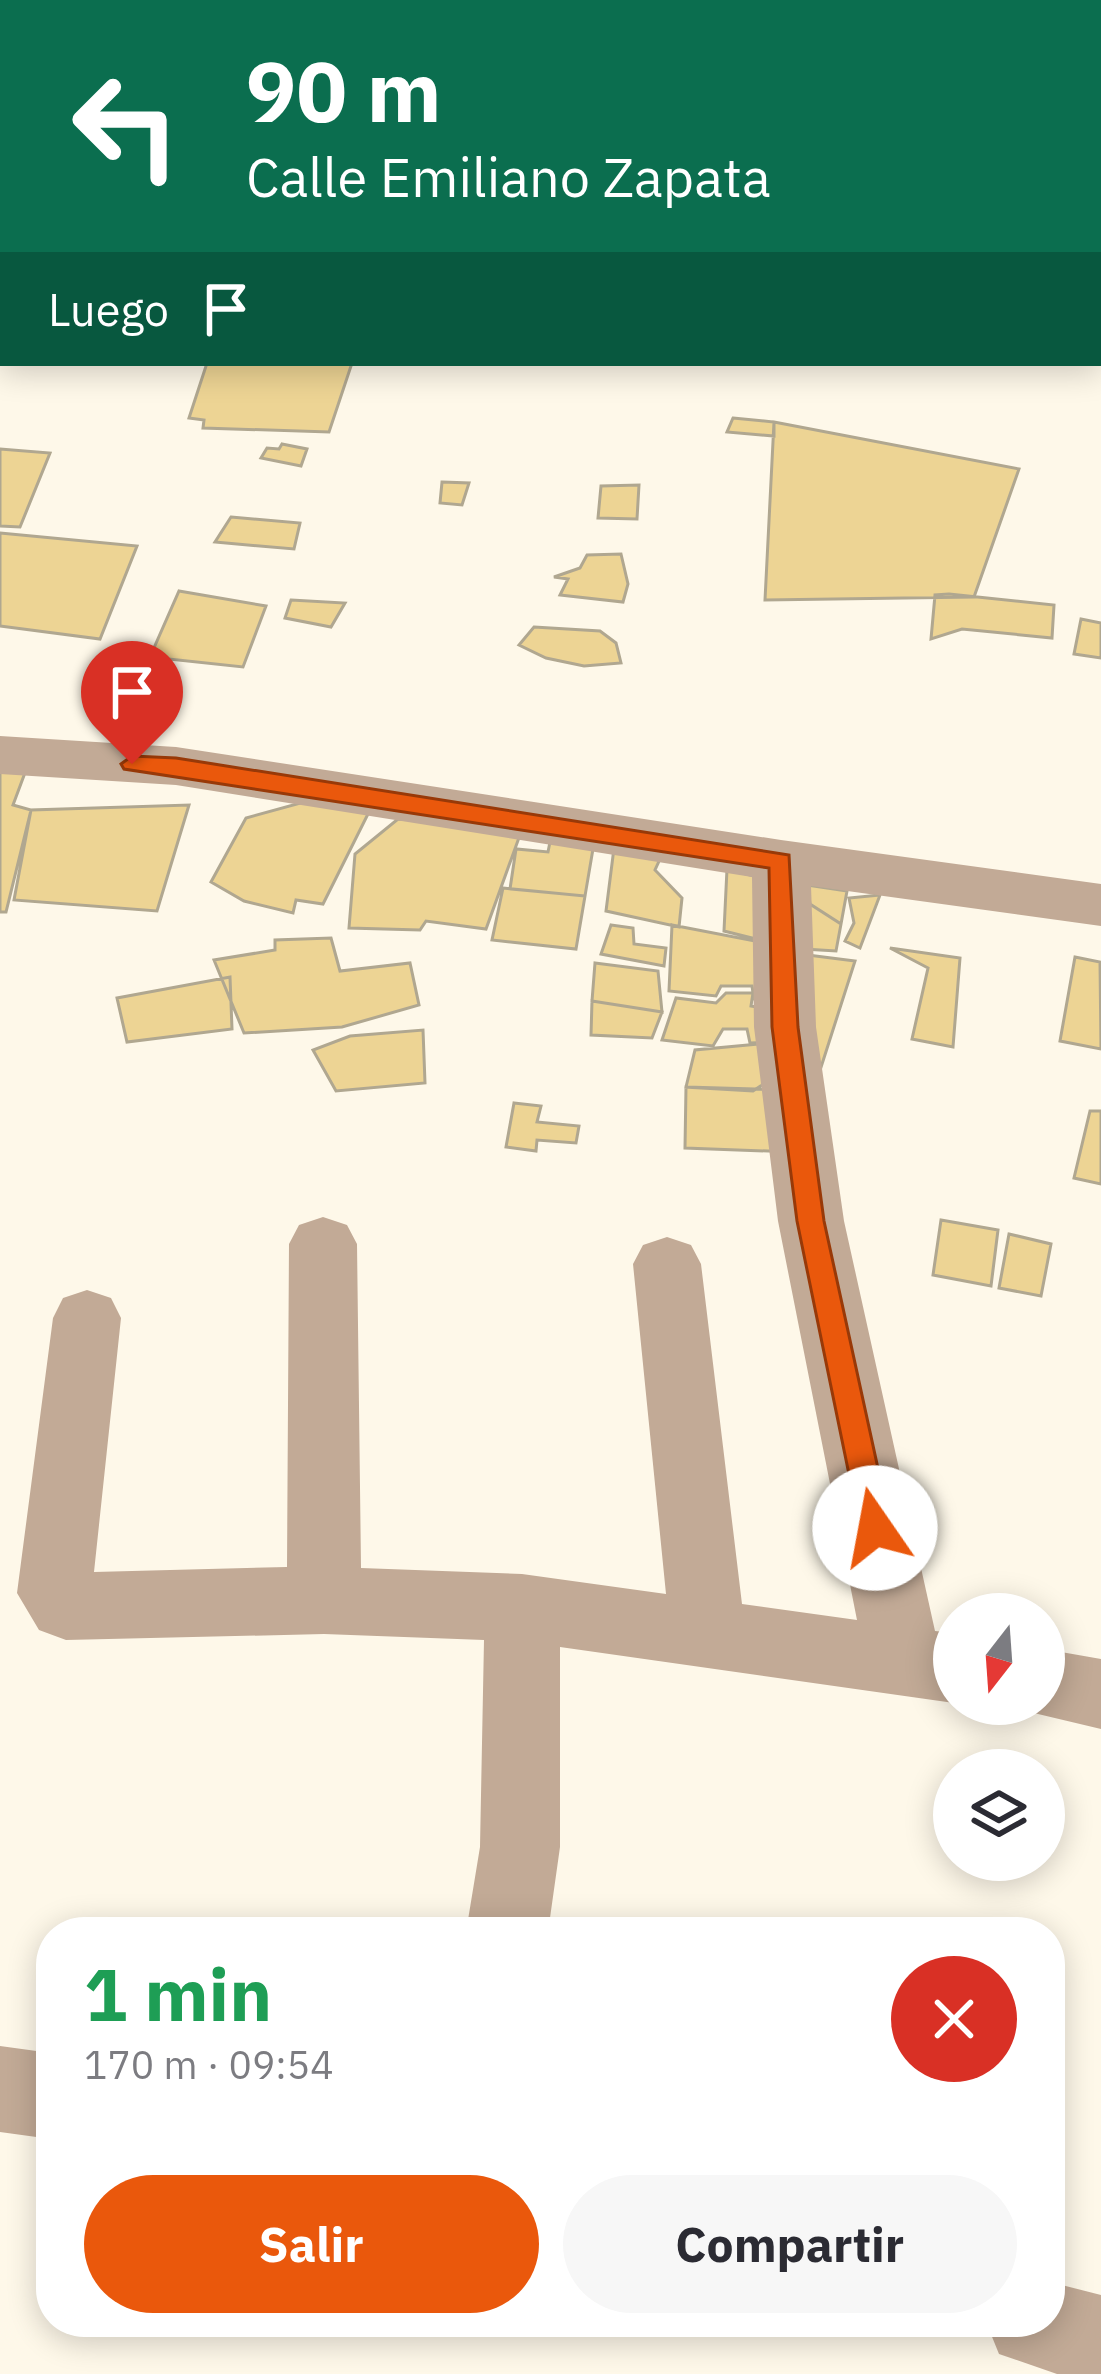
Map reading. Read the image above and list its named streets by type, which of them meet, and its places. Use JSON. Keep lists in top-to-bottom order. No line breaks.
{"north":"bottom","page":{"turn":["90 m","Calle Emiliano Zapata"],"then":"Luego","heading":["1 min","170 m · 09:54"],"buttons":["Salir","Compartir"]}}
